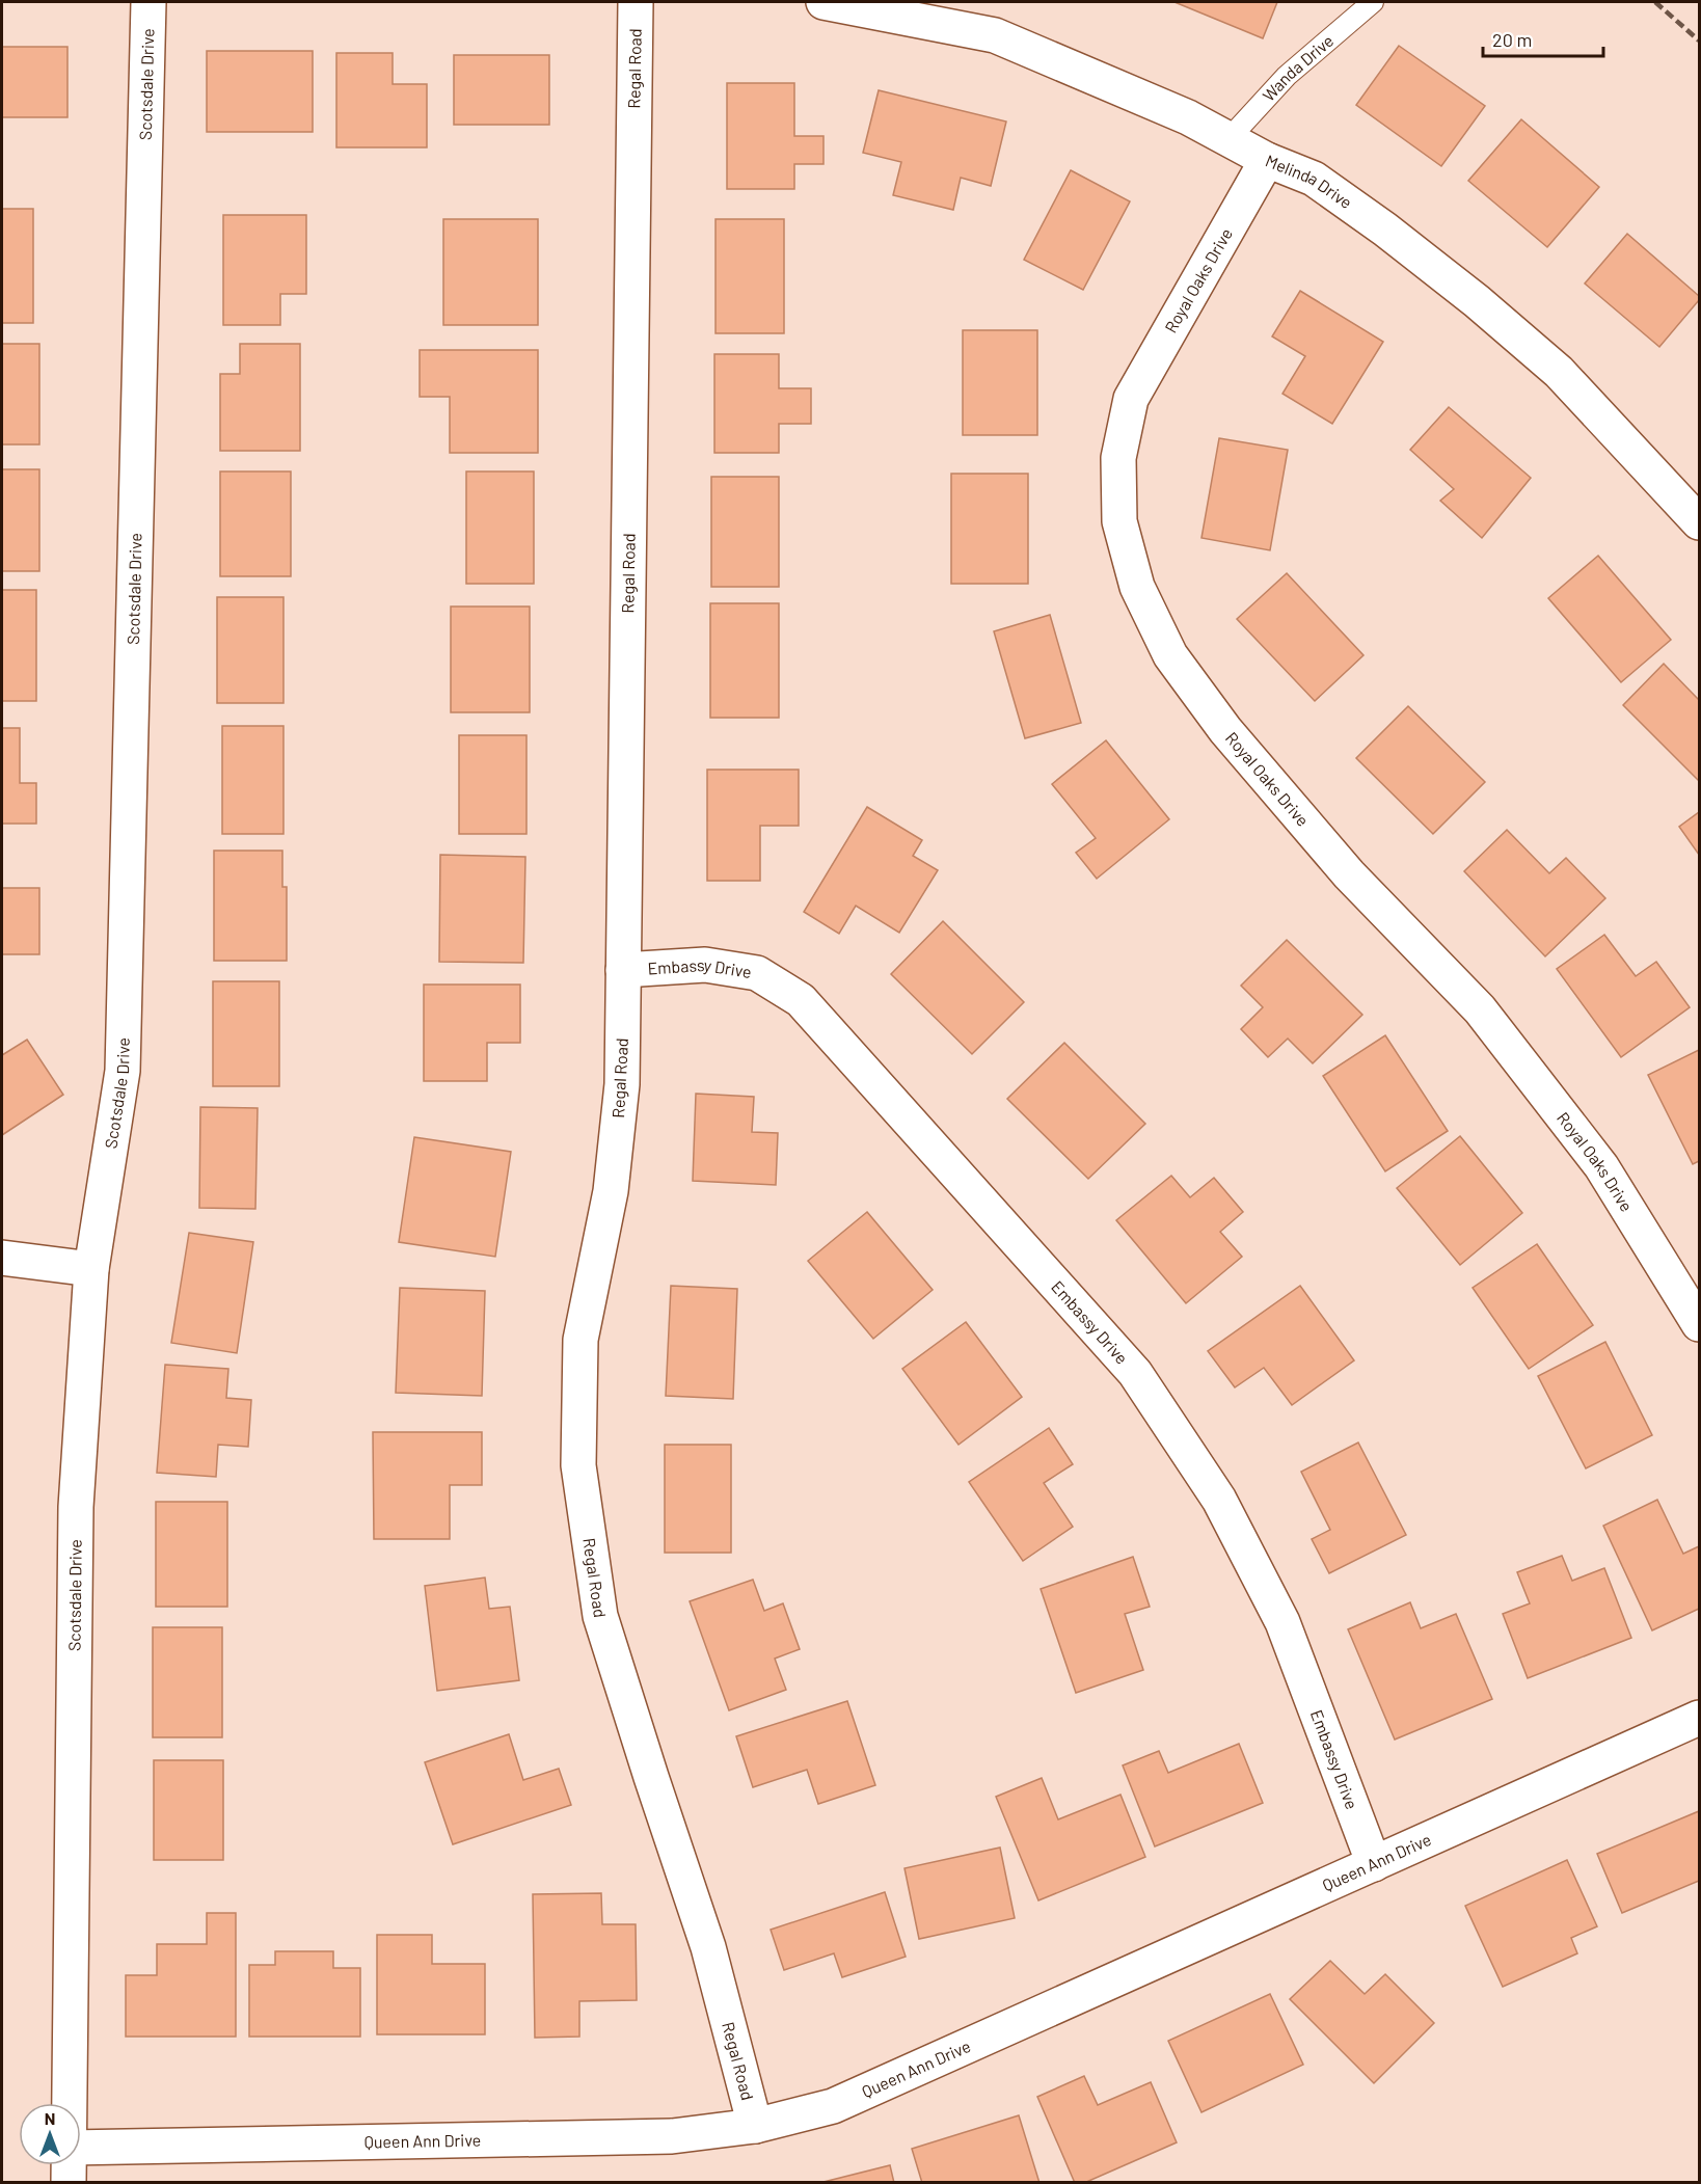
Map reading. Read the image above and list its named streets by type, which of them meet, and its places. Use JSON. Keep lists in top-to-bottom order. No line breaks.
{"streets":{"street":["Regal Road","Scotsdale Drive","Melinda Drive","Royal Oaks Drive","Embassy Drive","Queen Ann Drive"],"lane":["Wanda Drive"]},"crossings":[["Regal Road","Embassy Drive"],["Regal Road","Queen Ann Drive"],["Wanda Drive","Melinda Drive"],["Melinda Drive","Royal Oaks Drive"],["Embassy Drive","Queen Ann Drive"]],"scale_bar":"20 m","north":"top"}
